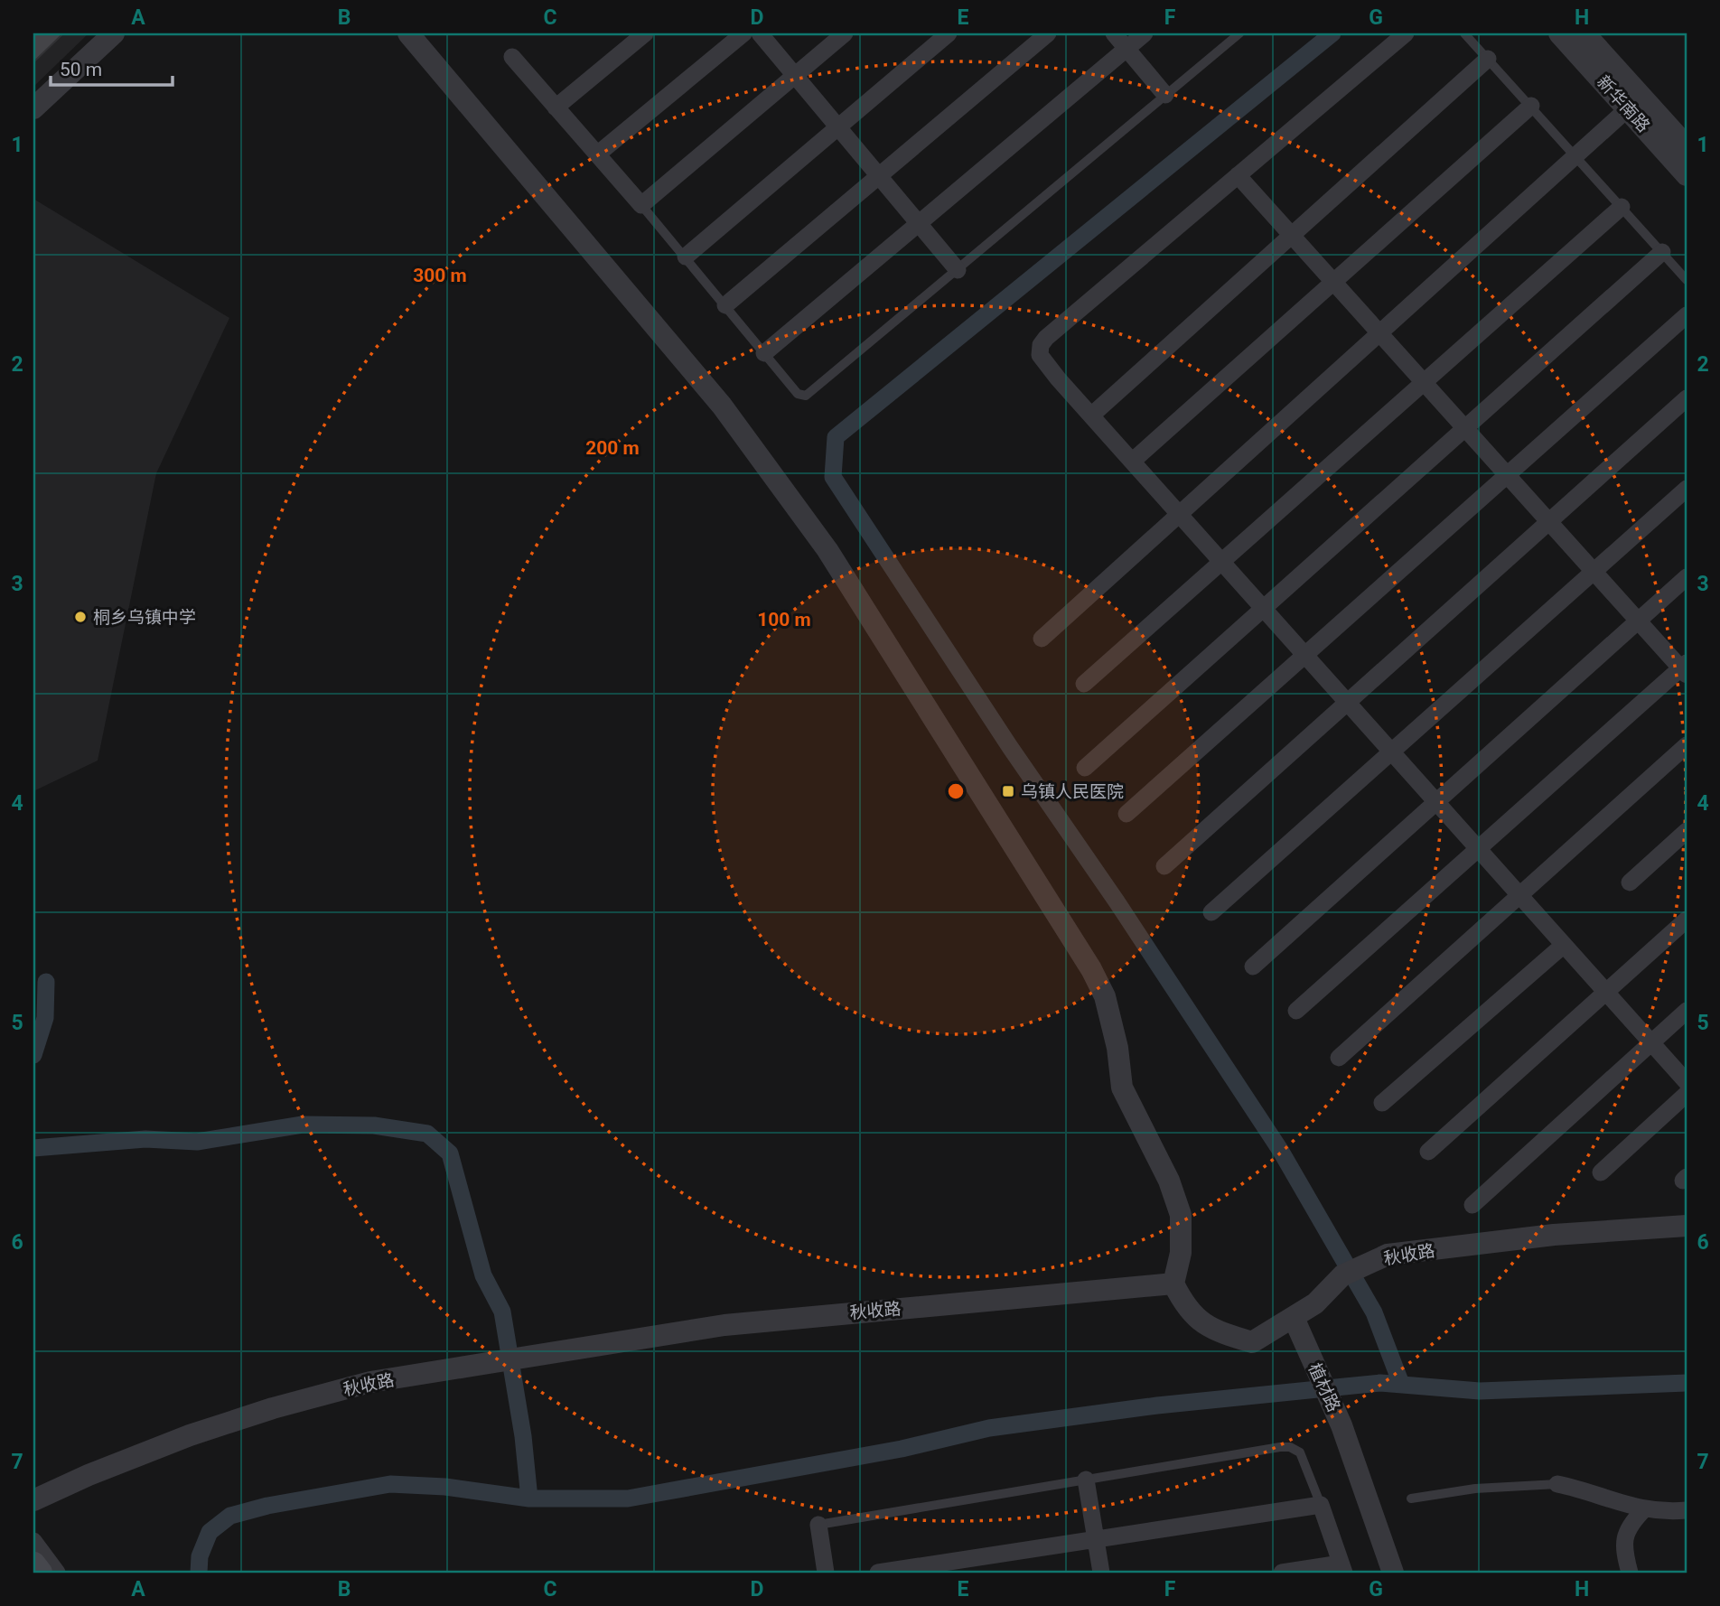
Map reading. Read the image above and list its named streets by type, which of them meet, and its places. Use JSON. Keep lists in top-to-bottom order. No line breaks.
{"streets":{"street":["新华南路","秋收路","植材路"]},"crossings":[["秋收路","植材路"]],"places":{"other":["桐乡乌镇中学"],"transit":["乌镇人民医院"]},"scale_bar":"50 m","grid":{"columns":["A","B","C","D","E","F","G","H"],"rows":["1","2","3","4","5","6","7"]},"rings":["300 m","200 m","100 m"]}
